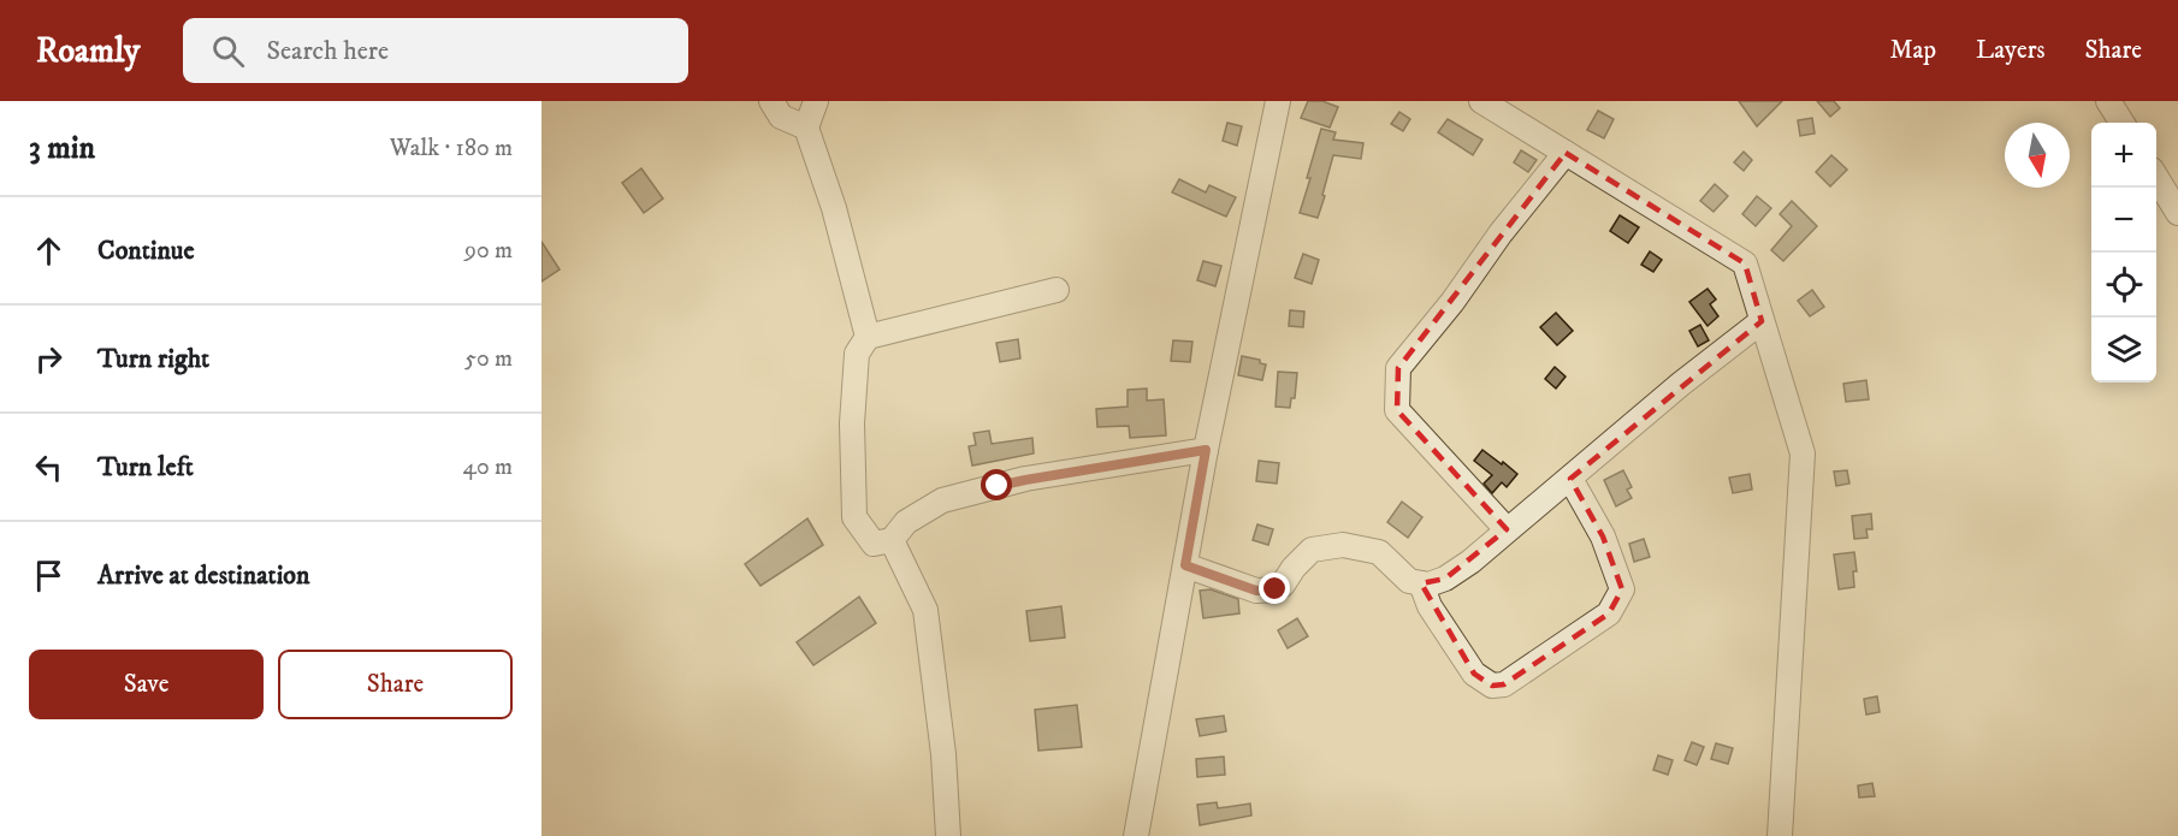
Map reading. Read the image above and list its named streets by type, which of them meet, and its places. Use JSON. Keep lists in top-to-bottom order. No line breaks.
{"north":"bottom","page":{"header":"Roamly","search":"Search here","nav":["Map","Layers","Share"],"heading":["3 min","Walk · 180 m"],"map_buttons":["+","−"],"list":[["Continue","90 m"],["Turn right","50 m"],["Turn left","40 m"],"Arrive at destination"],"buttons":["Save","Share"]}}
